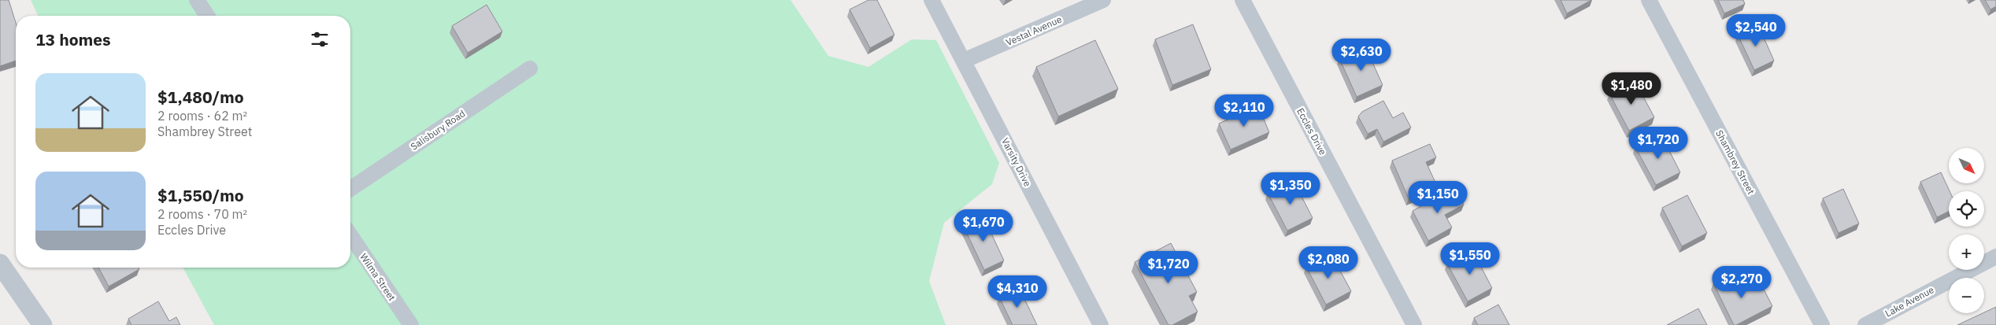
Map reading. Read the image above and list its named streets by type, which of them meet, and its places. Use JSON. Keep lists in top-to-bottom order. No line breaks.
{"streets":{"street":["Vestal Avenue","Salisbury Road","Eccles Drive","Varsity Drive","Shambrey Street","Wilma Street","Lake Avenue"]},"crossings":[["Vestal Avenue","Varsity Drive"]],"north":"bottom right","page":{"price":["$2,540","$2,630","$1,480","$2,110","$1,720","$1,350","$1,150","$1,670","$1,550","$2,080","$1,720","$2,270","$4,310"],"heading":"13 homes","list":[{"name":"$1,480/mo","note":"2 rooms · 62 m² · Shambrey Street"},{"name":"$1,550/mo","note":"2 rooms · 70 m² · Eccles Drive"}],"map_buttons":["+","−"]}}
